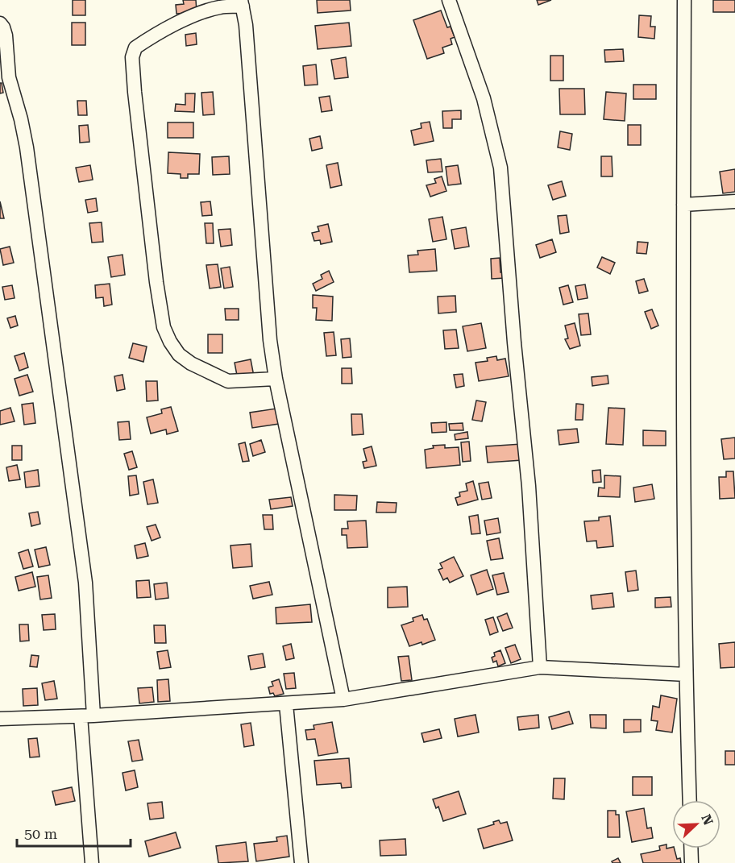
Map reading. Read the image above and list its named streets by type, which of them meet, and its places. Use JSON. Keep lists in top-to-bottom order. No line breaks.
{"scale_bar":"50 m","north":"top right"}
